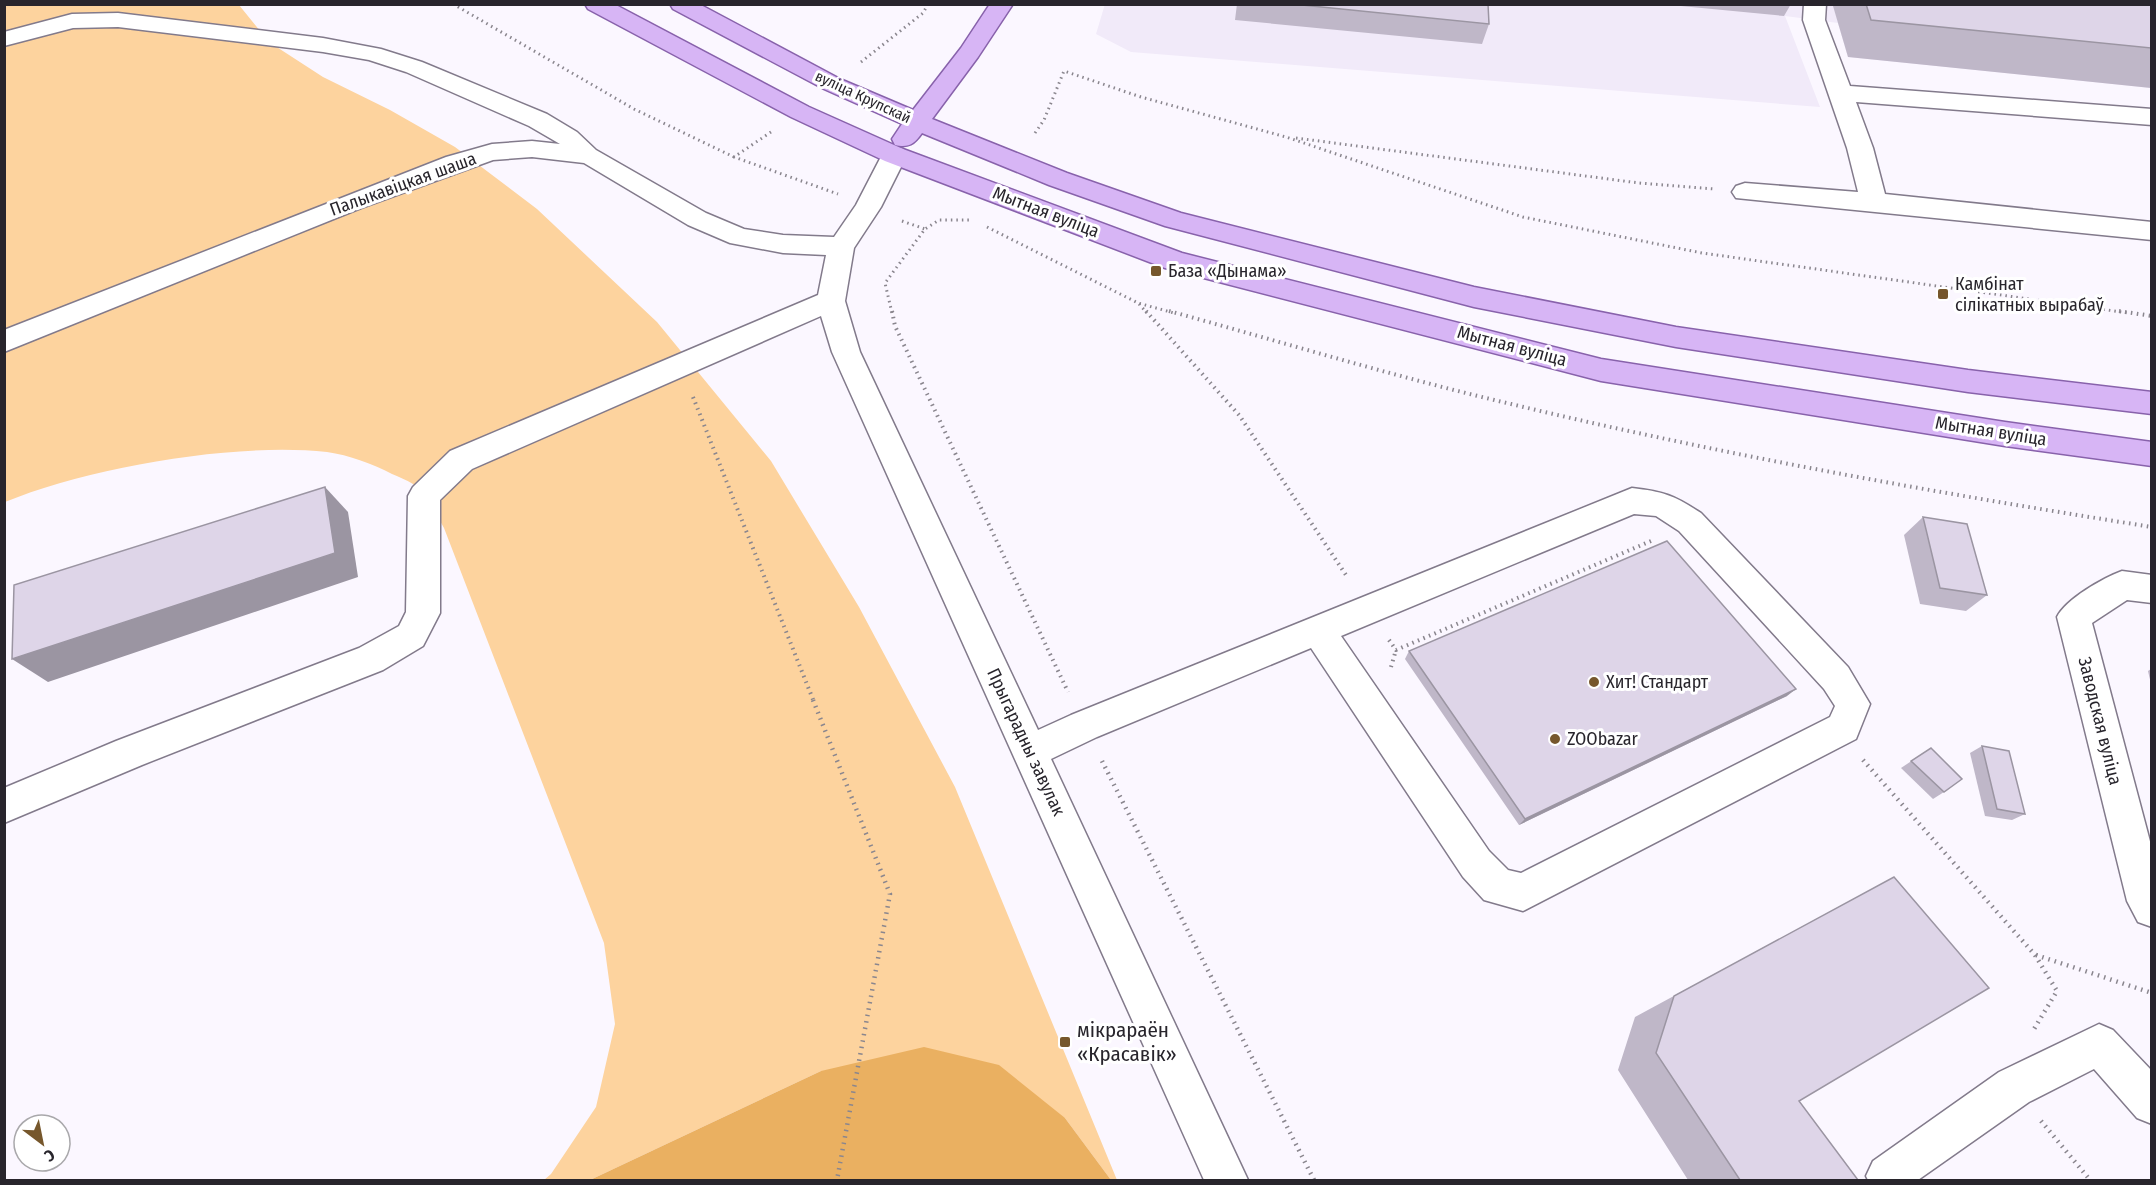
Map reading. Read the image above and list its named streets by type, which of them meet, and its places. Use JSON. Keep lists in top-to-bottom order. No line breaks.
{"streets":{"main road":["вуліца Крупскай","Мытная вуліца"],"street":["Палыкавіцкая шаша","Заводская вуліца","Прыгарадны завулак"]},"crossings":[["вуліца Крупскай","Мытная вуліца"]],"places":{"transit":["База «Дынама»","Камбінат сілікатных вырабаў","мікрараён «Красавік»"],"other":["Хит! Стандарт","ZOObazar"]},"north":"bottom right"}
